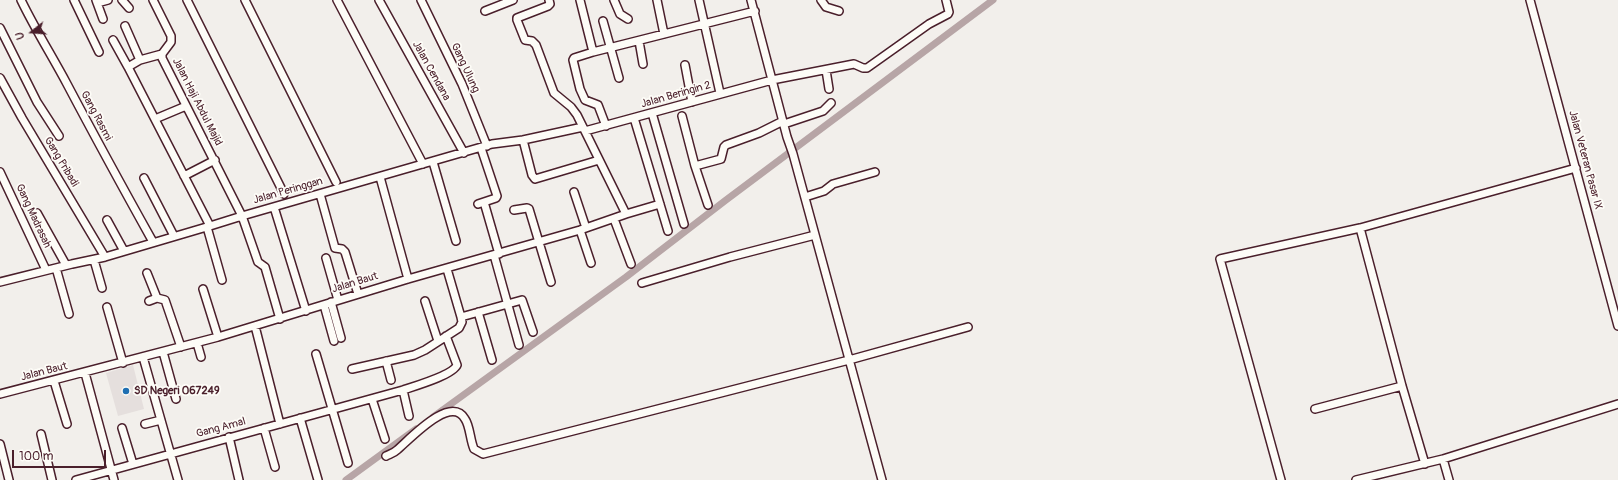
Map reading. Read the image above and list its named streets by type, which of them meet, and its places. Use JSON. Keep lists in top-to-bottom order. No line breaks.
{"streets":{"street":["Gang Ulung","Jalan Cendana","Jalan Beringin 2","Jalan Haji Abdul Majid","Gang Rasmi","Jalan Veteran Pasar IX","Gang Pribadi","Jalan Peringgan","Gang Madrasah","Jalan Baut","Gang Amal"]},"crossings":[["Gang Ulung","Jalan Peringgan"],["Jalan Cendana","Jalan Peringgan"],["Jalan Beringin 2","Jalan Peringgan"],["Jalan Haji Abdul Majid","Jalan Peringgan"],["Jalan Haji Abdul Majid","Jalan Baut"],["Gang Rasmi","Jalan Peringgan"],["Gang Pribadi","Jalan Peringgan"],["Jalan Peringgan","Gang Madrasah"]],"places":["SD Negeri 067249"],"scale_bar":"100 m","north":"left"}
